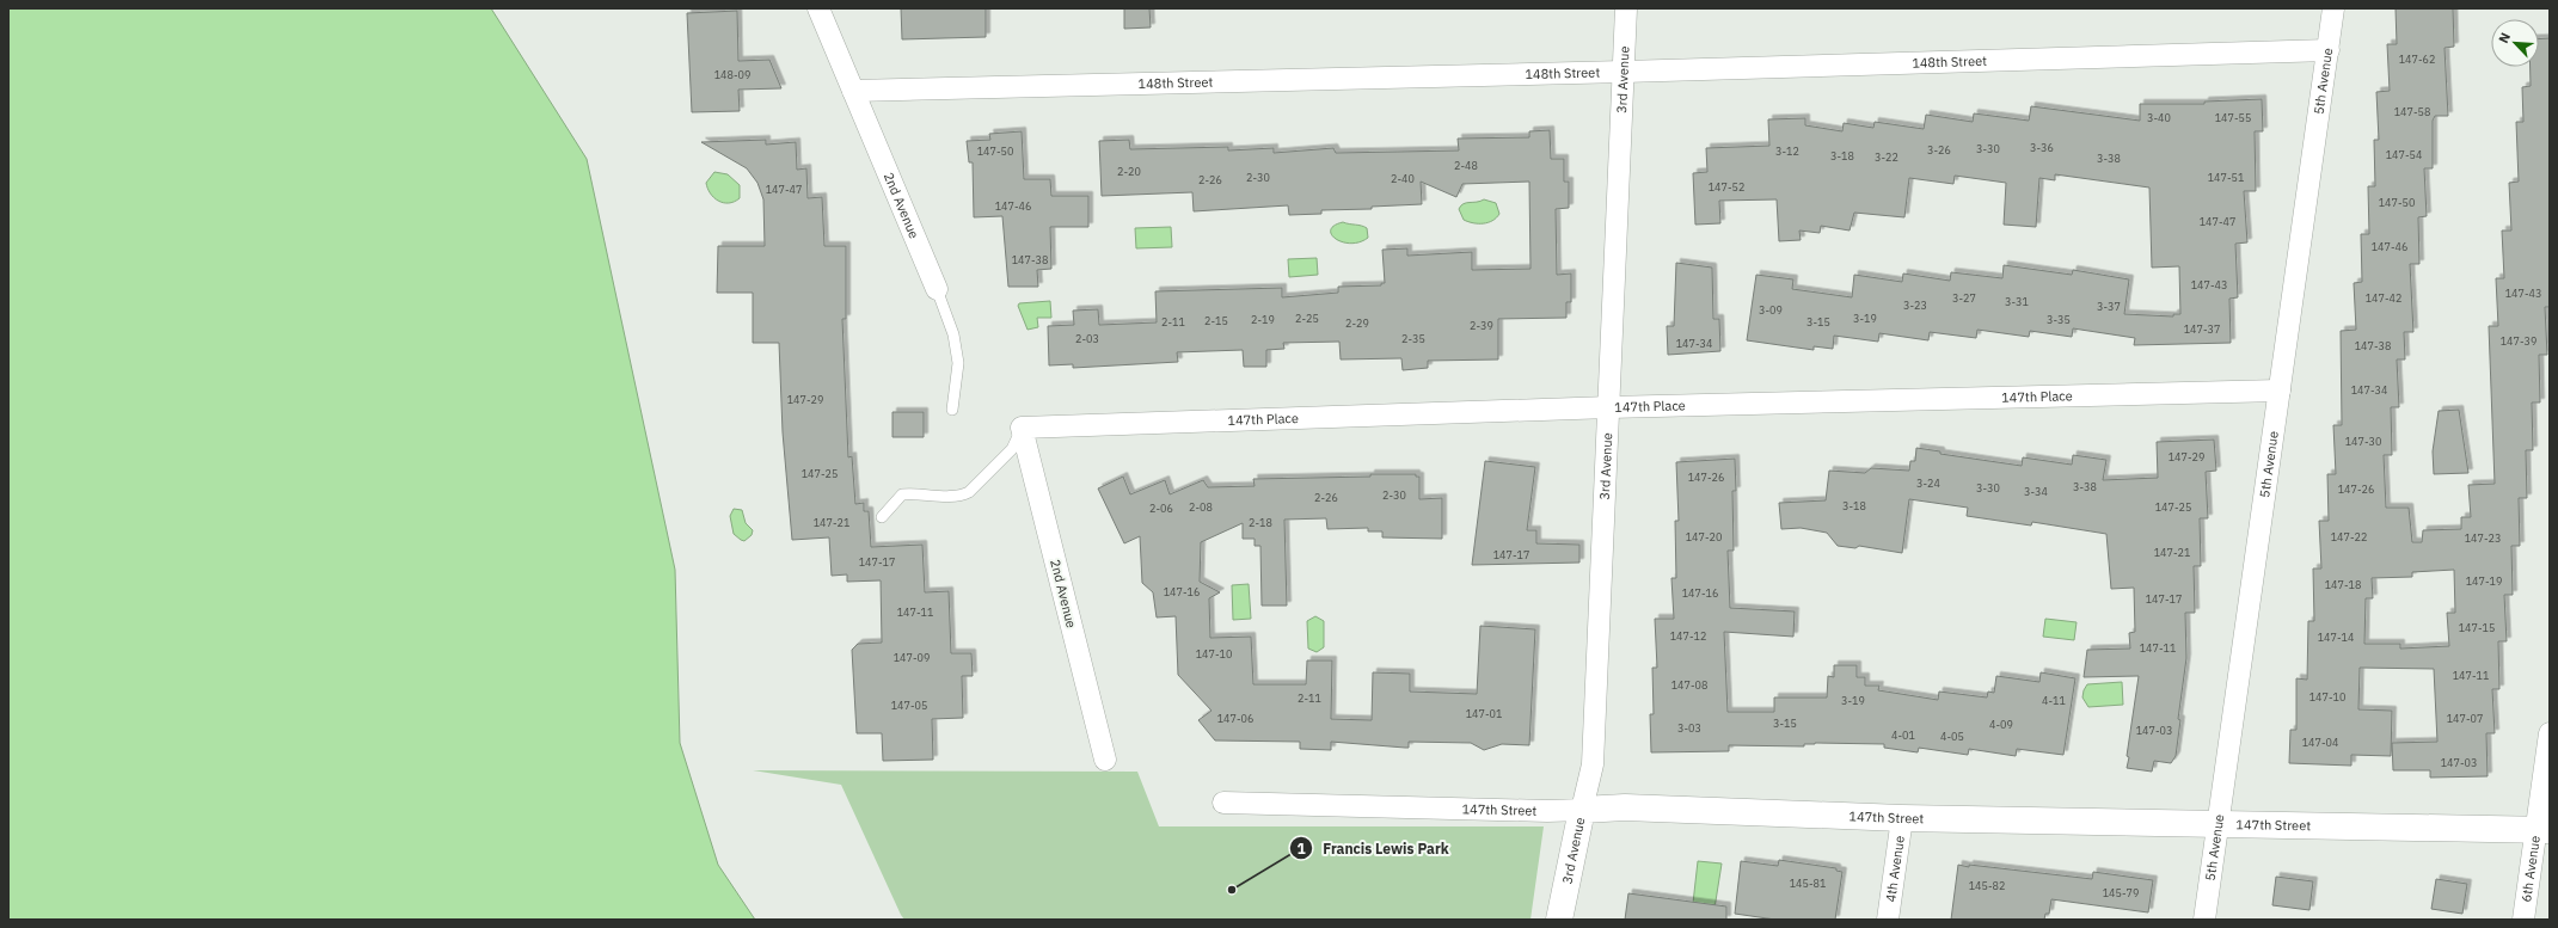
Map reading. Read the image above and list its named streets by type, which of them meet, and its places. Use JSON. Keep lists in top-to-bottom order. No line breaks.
{"streets":{"street":["148th Street","3rd Avenue","5th Avenue","2nd Avenue","147th Place","147th Street","4th Avenue","6th Avenue"]},"crossings":[["148th Street","3rd Avenue"],["148th Street","5th Avenue"],["148th Street","2nd Avenue"],["3rd Avenue","147th Place"],["3rd Avenue","147th Street"],["5th Avenue","147th Place"],["5th Avenue","147th Street"],["2nd Avenue","147th Place"],["147th Street","4th Avenue"],["147th Street","6th Avenue"]],"places":["Francis Lewis Park"],"house_numbers":["147-62","148-09","147-58","3-40","147-55","3-36","3-30","3-26","147-50","3-12","147-54","3-18","3-22","3-38","2-48","2-20","2-30","147-51","2-40","2-26","147-52","147-47","147-50","147-46","147-47","147-46","147-38","147-43","147-43","3-27","147-42","3-31","3-23","3-37","3-09","2-25","3-19","2-19","3-35","2-15","2-11","3-15","2-29","2-39","147-37","2-03","2-35","147-39","147-34","147-38","147-34","147-29","147-30","147-29","147-25","147-26","3-24","3-38","3-30","147-26","3-34","2-30","2-26","3-18","2-08","147-25","2-06","147-21","2-18","147-20","147-22","147-23","147-21","147-17","147-17","147-19","147-18","147-16","147-16","147-17","147-11","147-15","147-12","147-14","147-11","147-10","147-09","147-11","147-08","147-10","2-11","3-19","4-11","147-05","147-01","147-06","147-07","3-15","4-09","3-03","147-03","4-01","4-05","147-04","147-03","145-81","145-82","145-79"],"north":"top left"}
